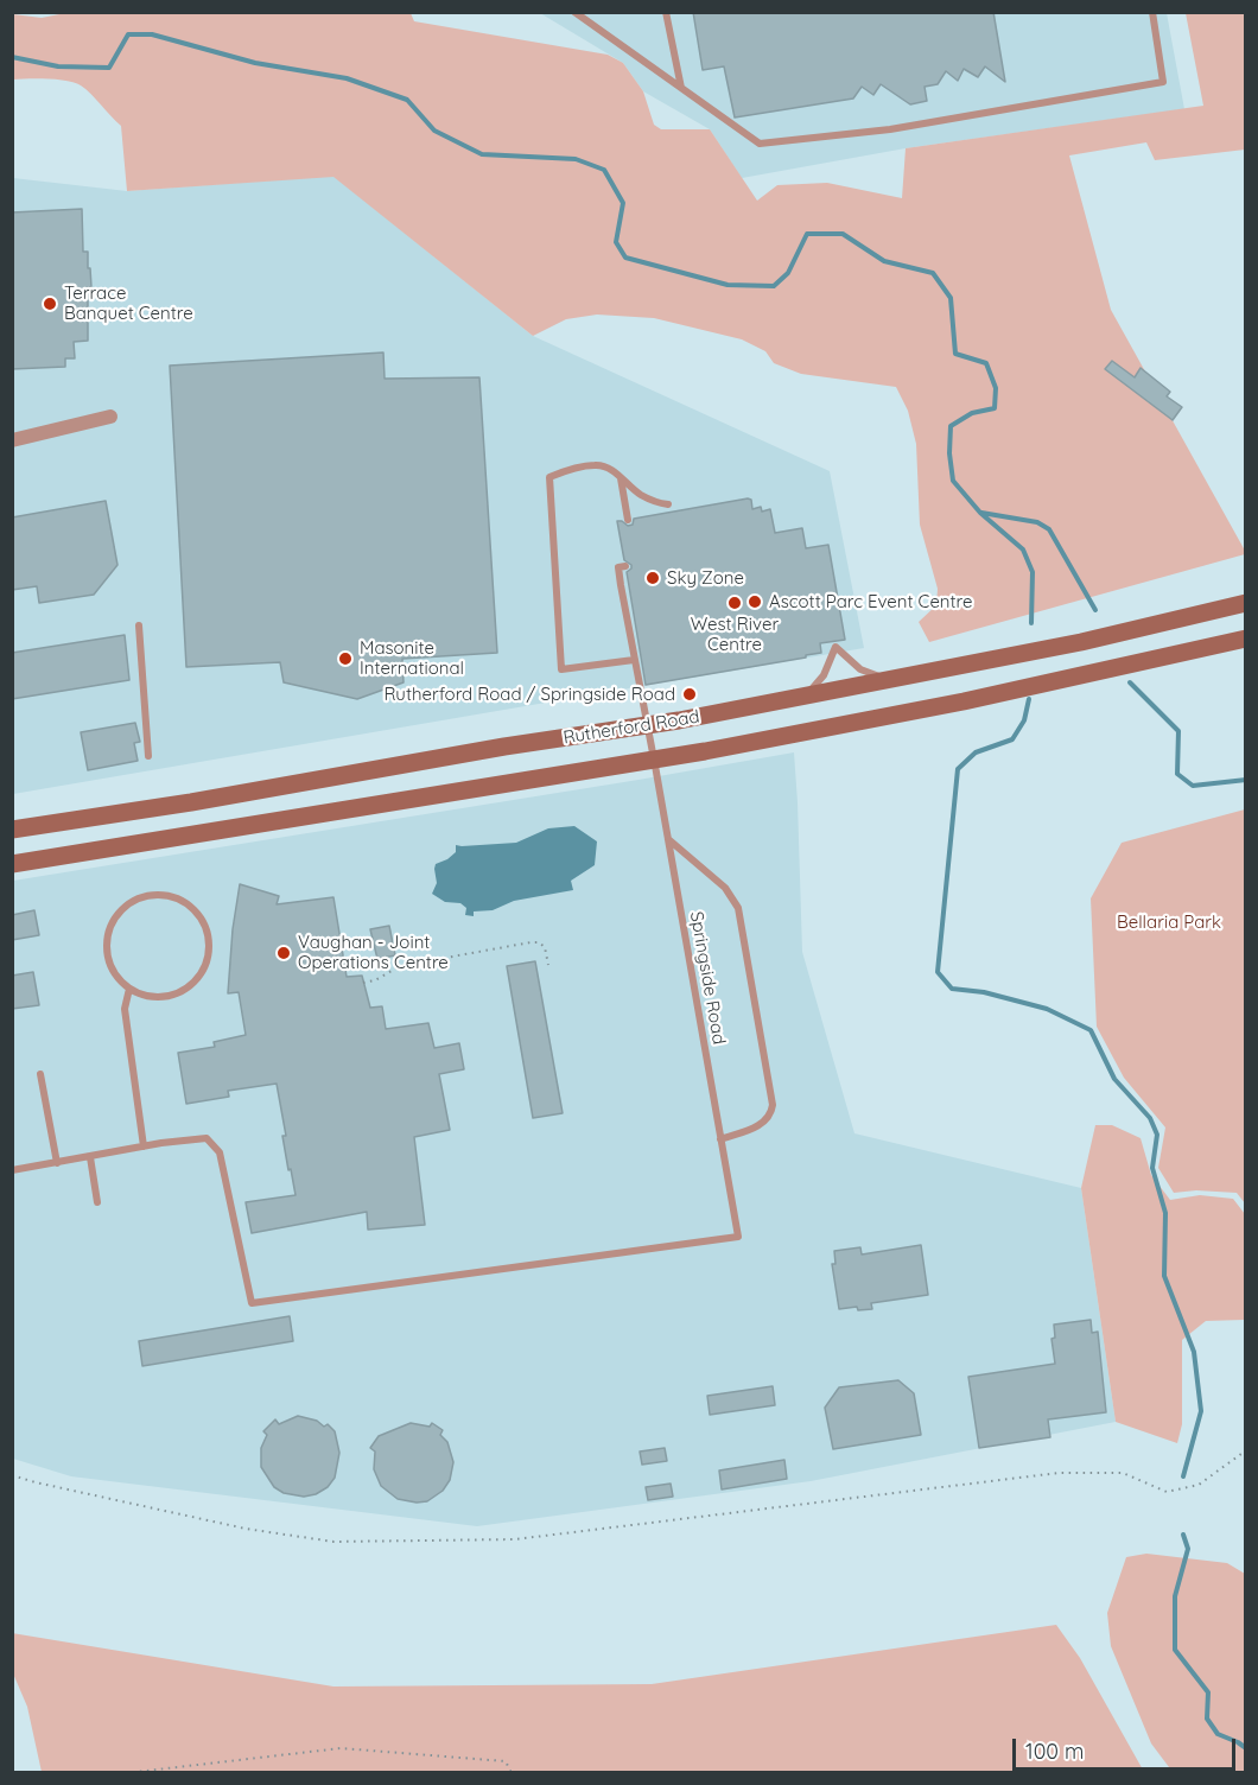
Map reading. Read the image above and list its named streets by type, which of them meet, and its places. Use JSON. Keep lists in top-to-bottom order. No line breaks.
{"streets":{"main road":["Rutherford Road"],"lane":["Springside Road"]},"crossings":[["Rutherford Road","Springside Road"]],"parks":["Bellaria Park"],"places":["Terrace Banquet Centre","Sky Zone","Ascott Parc Event Centre","West River Centre","Masonite International","Rutherford Road / Springside Road","Vaughan - Joint Operations Centre"],"scale_bar":"100 m"}
